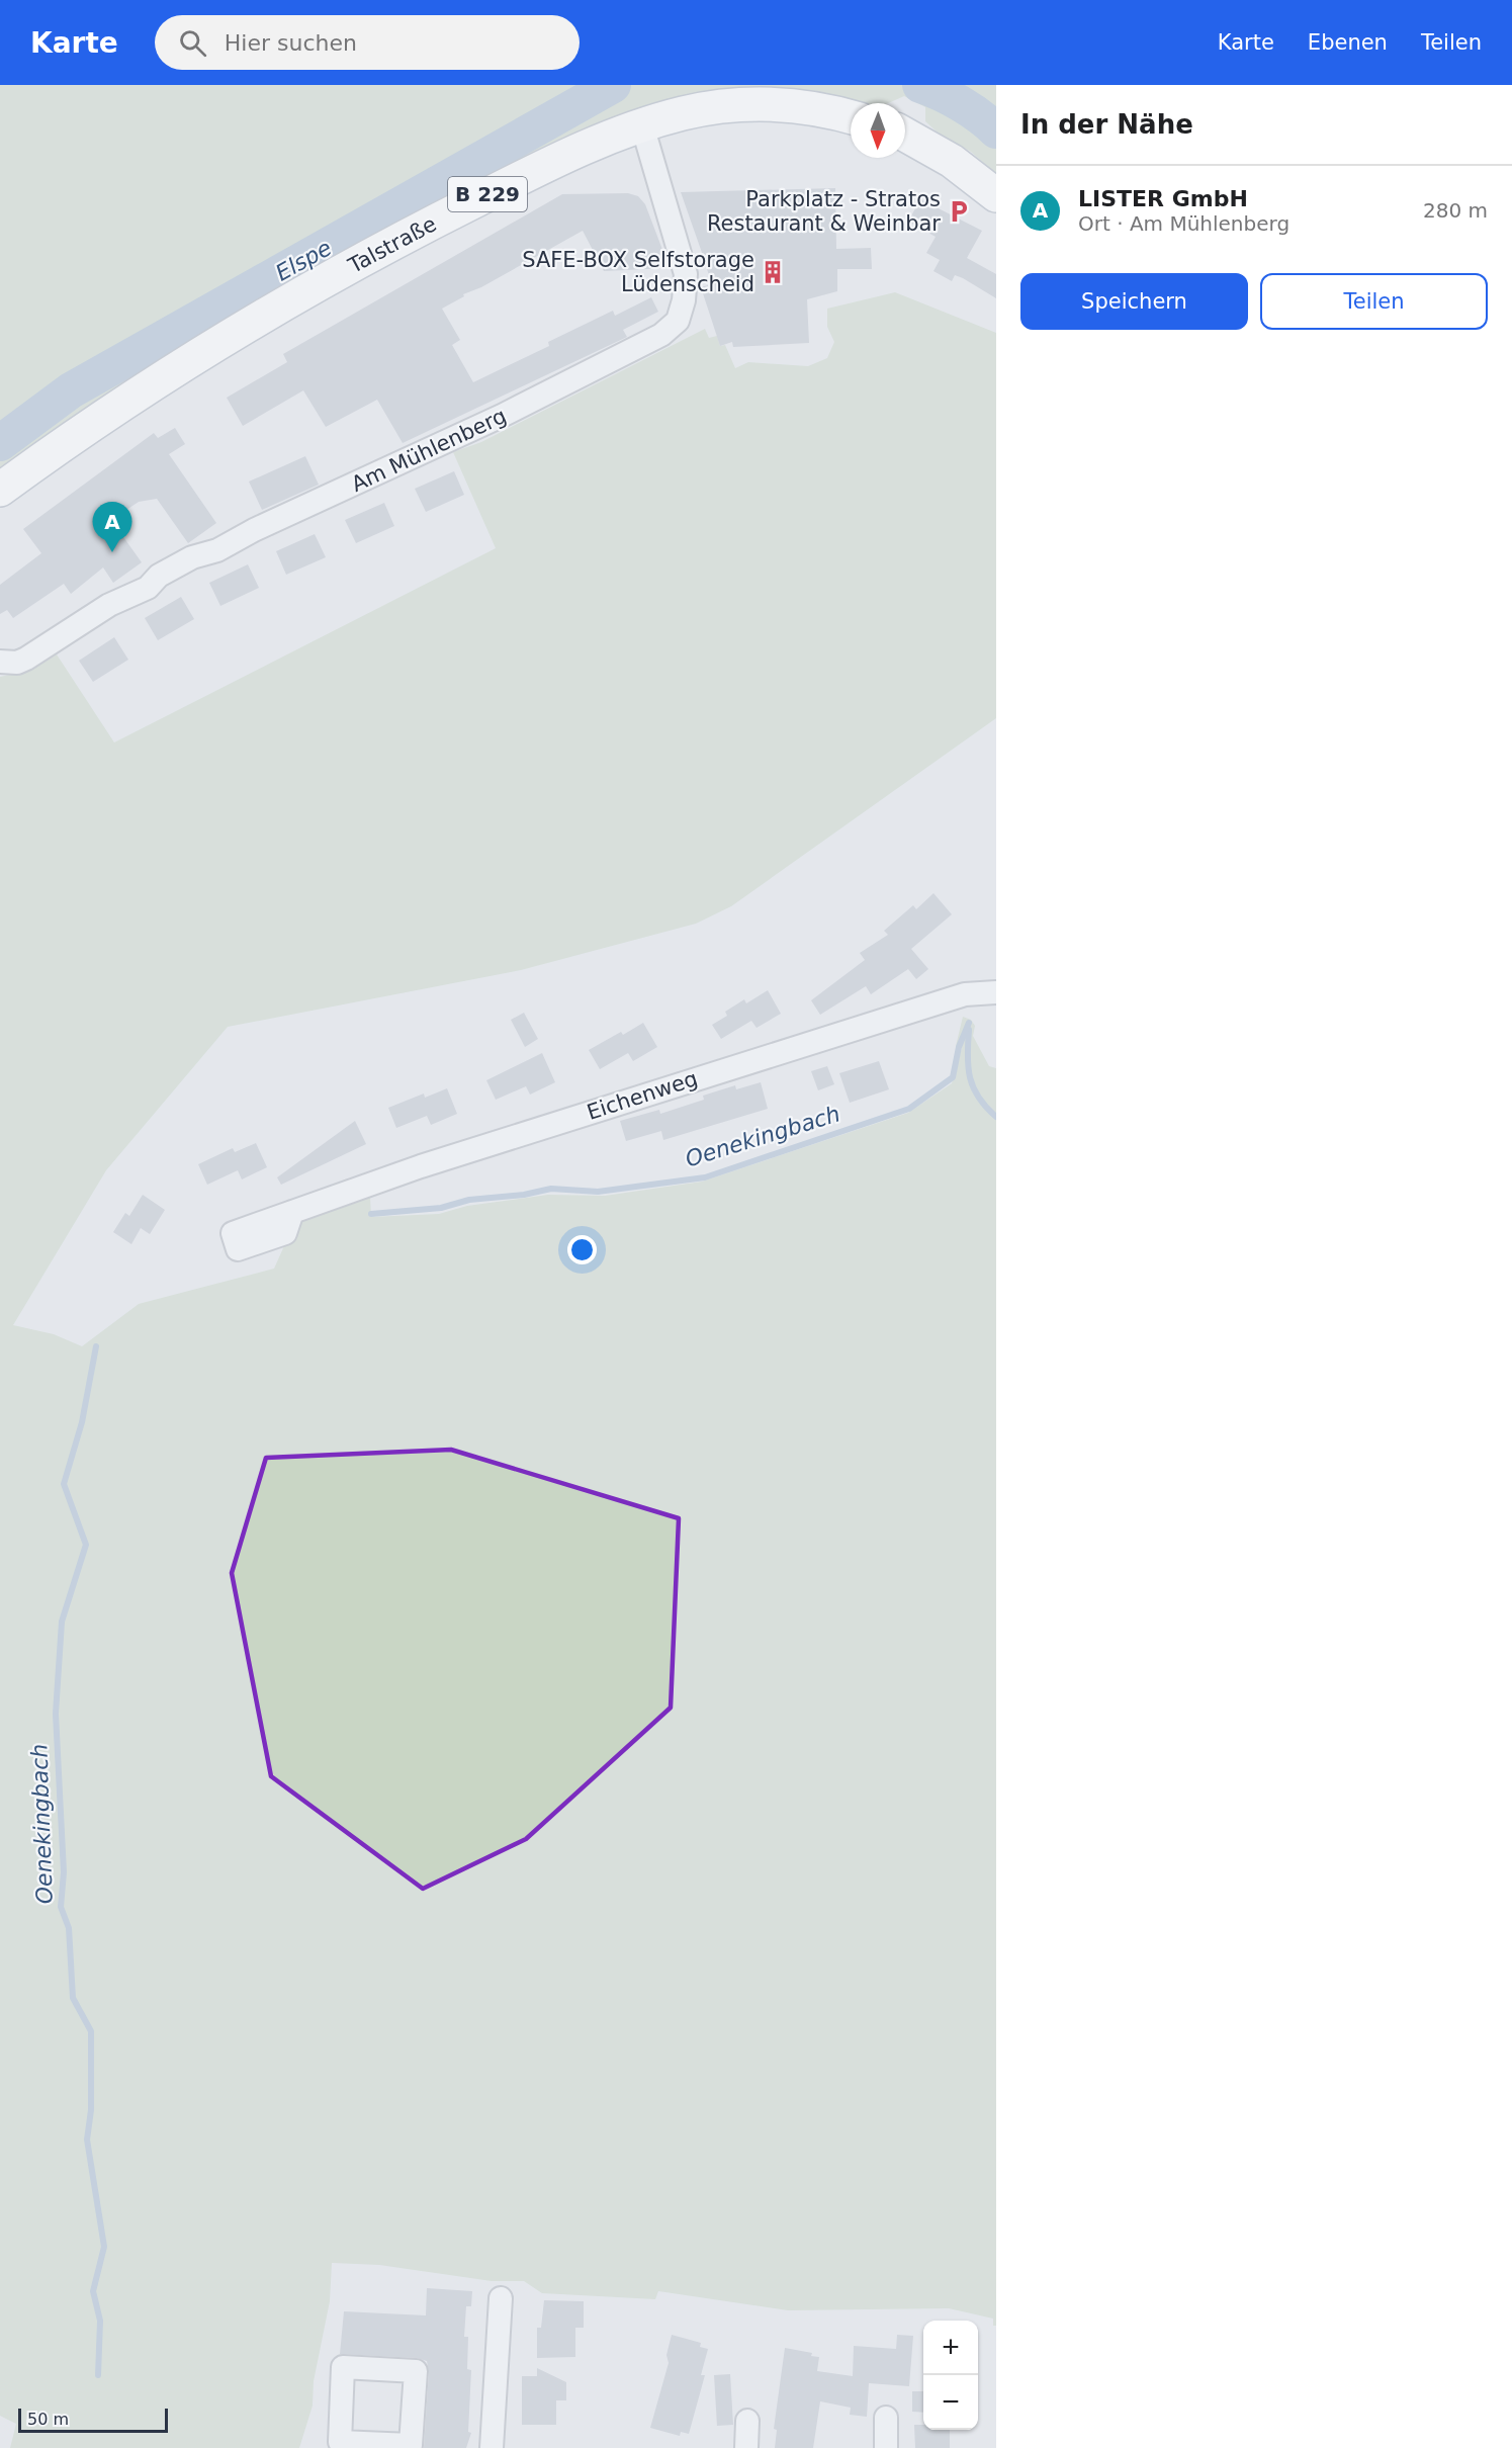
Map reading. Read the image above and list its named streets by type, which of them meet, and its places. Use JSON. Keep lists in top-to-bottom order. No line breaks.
{"streets":{"main road":["B 229","Talstraße"],"street":["Am Mühlenberg","Eichenweg"]},"crossings":[["Talstraße","Am Mühlenberg"]],"water":["Elspe","Oenekingbach"],"places":{"parking":["Parkplatz - Stratos Restaurant & Weinbar"],"building":["SAFE-BOX Selfstorage Lüdenscheid"]},"scale_bar":"50 m","north":"bottom","page":{"header":"Karte","search":"Hier suchen","nav":["Karte","Ebenen","Teilen"],"heading":"In der Nähe","list":[{"mark":"A","name":"LISTER GmbH","note":"Ort · Am Mühlenberg","value":"280 m"}],"buttons":["Speichern","Teilen"],"pins":"A","map_buttons":["+","−"],"scale":"50 m"}}
